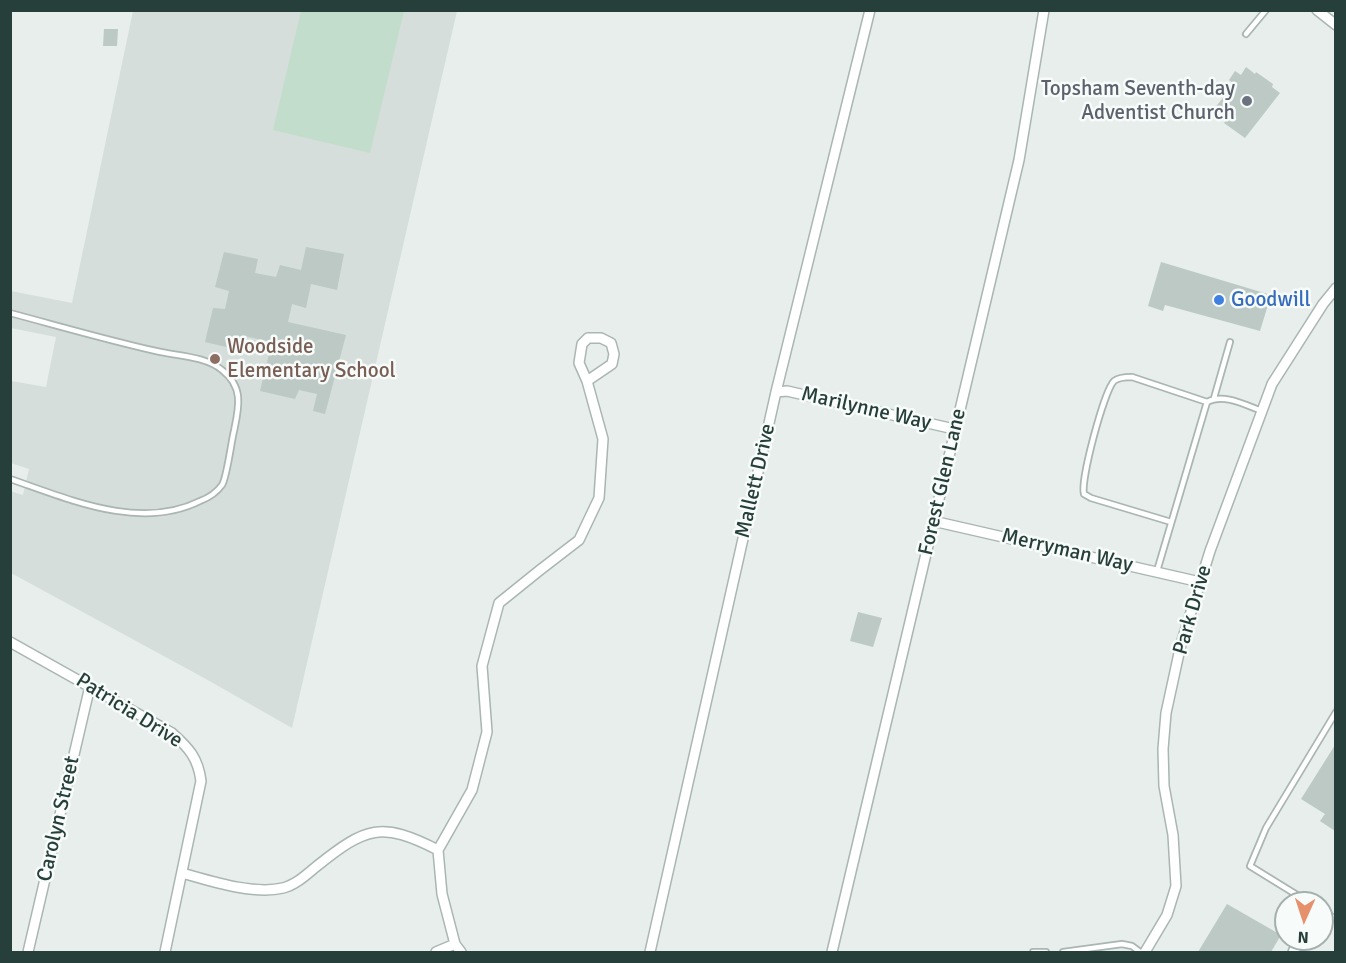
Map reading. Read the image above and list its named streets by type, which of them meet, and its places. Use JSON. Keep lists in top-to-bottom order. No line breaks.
{"streets":{"street":["Marilynne Way","Mallett Drive","Forest Glen Lane","Merryman Way","Park Drive","Patricia Drive","Carolyn Street"]},"crossings":[["Marilynne Way","Mallett Drive"],["Marilynne Way","Forest Glen Lane"],["Forest Glen Lane","Merryman Way"],["Merryman Way","Park Drive"],["Patricia Drive","Carolyn Street"]],"places":["Topsham Seventh-day Adventist Church","Goodwill","Woodside Elementary School"],"north":"bottom"}
